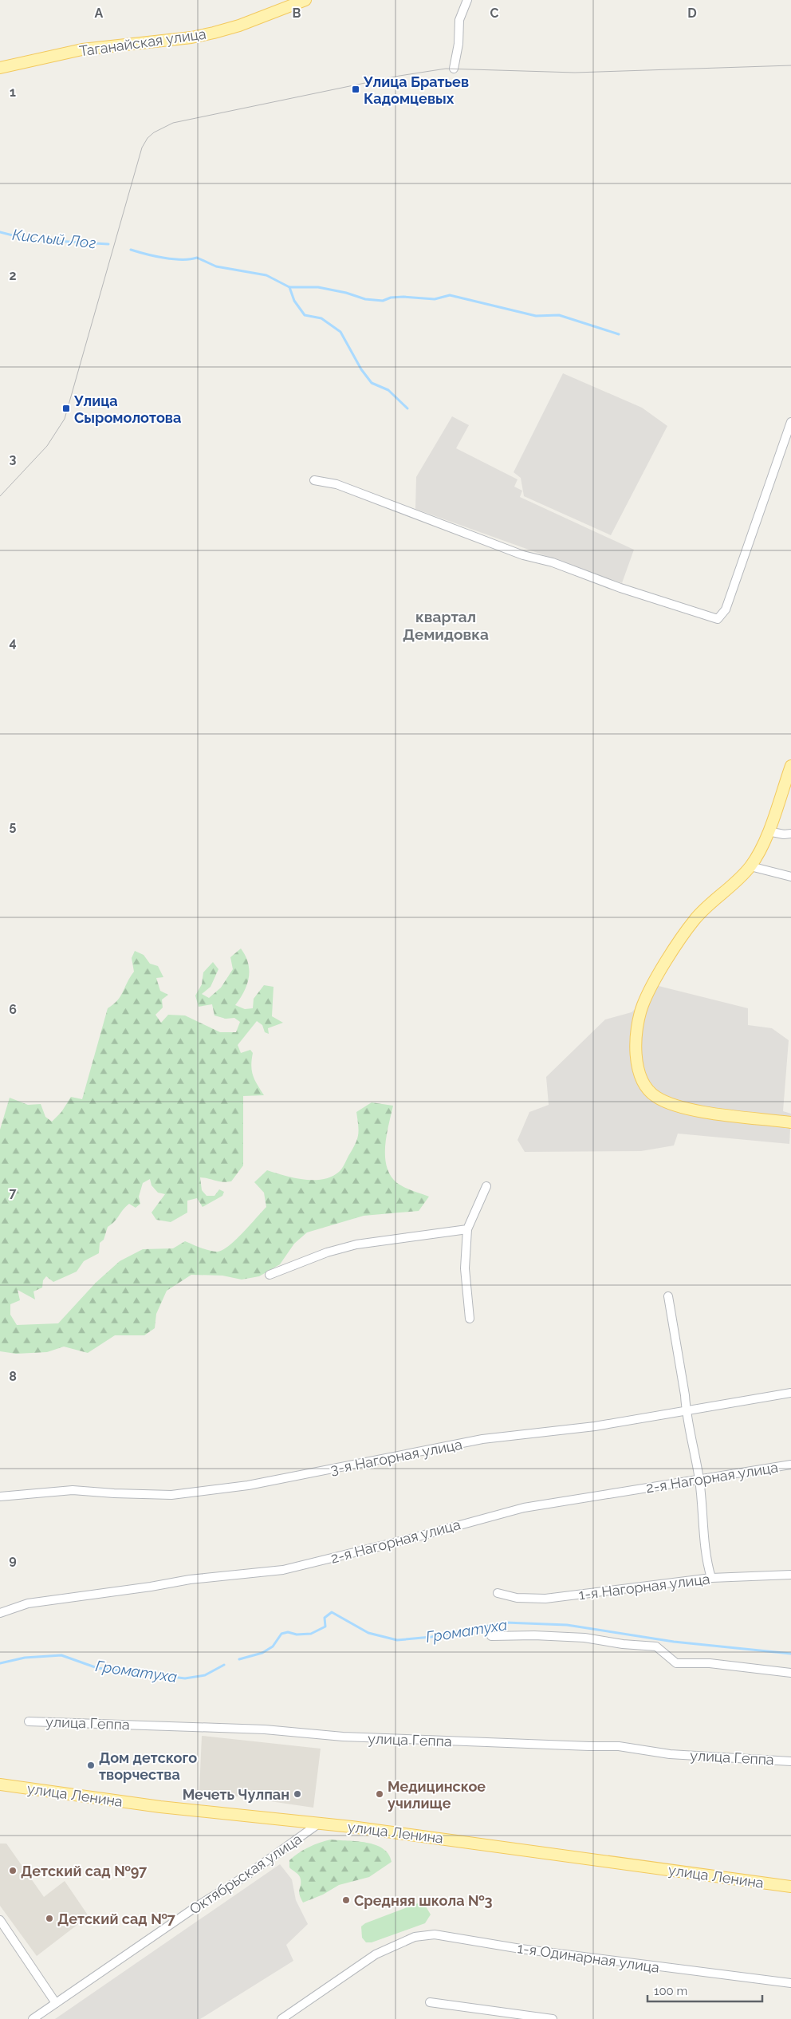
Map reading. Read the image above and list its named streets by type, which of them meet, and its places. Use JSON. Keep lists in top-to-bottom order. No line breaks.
{"streets":{"main road":["Таганайская улица","улица Ленина"],"street":["3-я Нагорная улица","2-я Нагорная улица","1-я Нагорная улица","улица Геппа","Октябрьская улица","1-я Одинарная улица"]},"crossings":[["улица Ленина","Октябрьская улица"]],"districts":["квартал Демидовка"],"water":["Кислый Лог","Громатуха"],"places":{"transit":["Улица Братьев Кадомцевых","Улица Сыромолотова"],"other":["Дом детского творчества","Мечеть Чулпан","Медицинское училище","Детский сад №97","Средняя школа №3","Детский сад №7"]},"scale_bar":"100 m","grid":{"columns":["A","B","C","D"],"rows":["1","2","3","4","5","6","7","8","9"]}}
